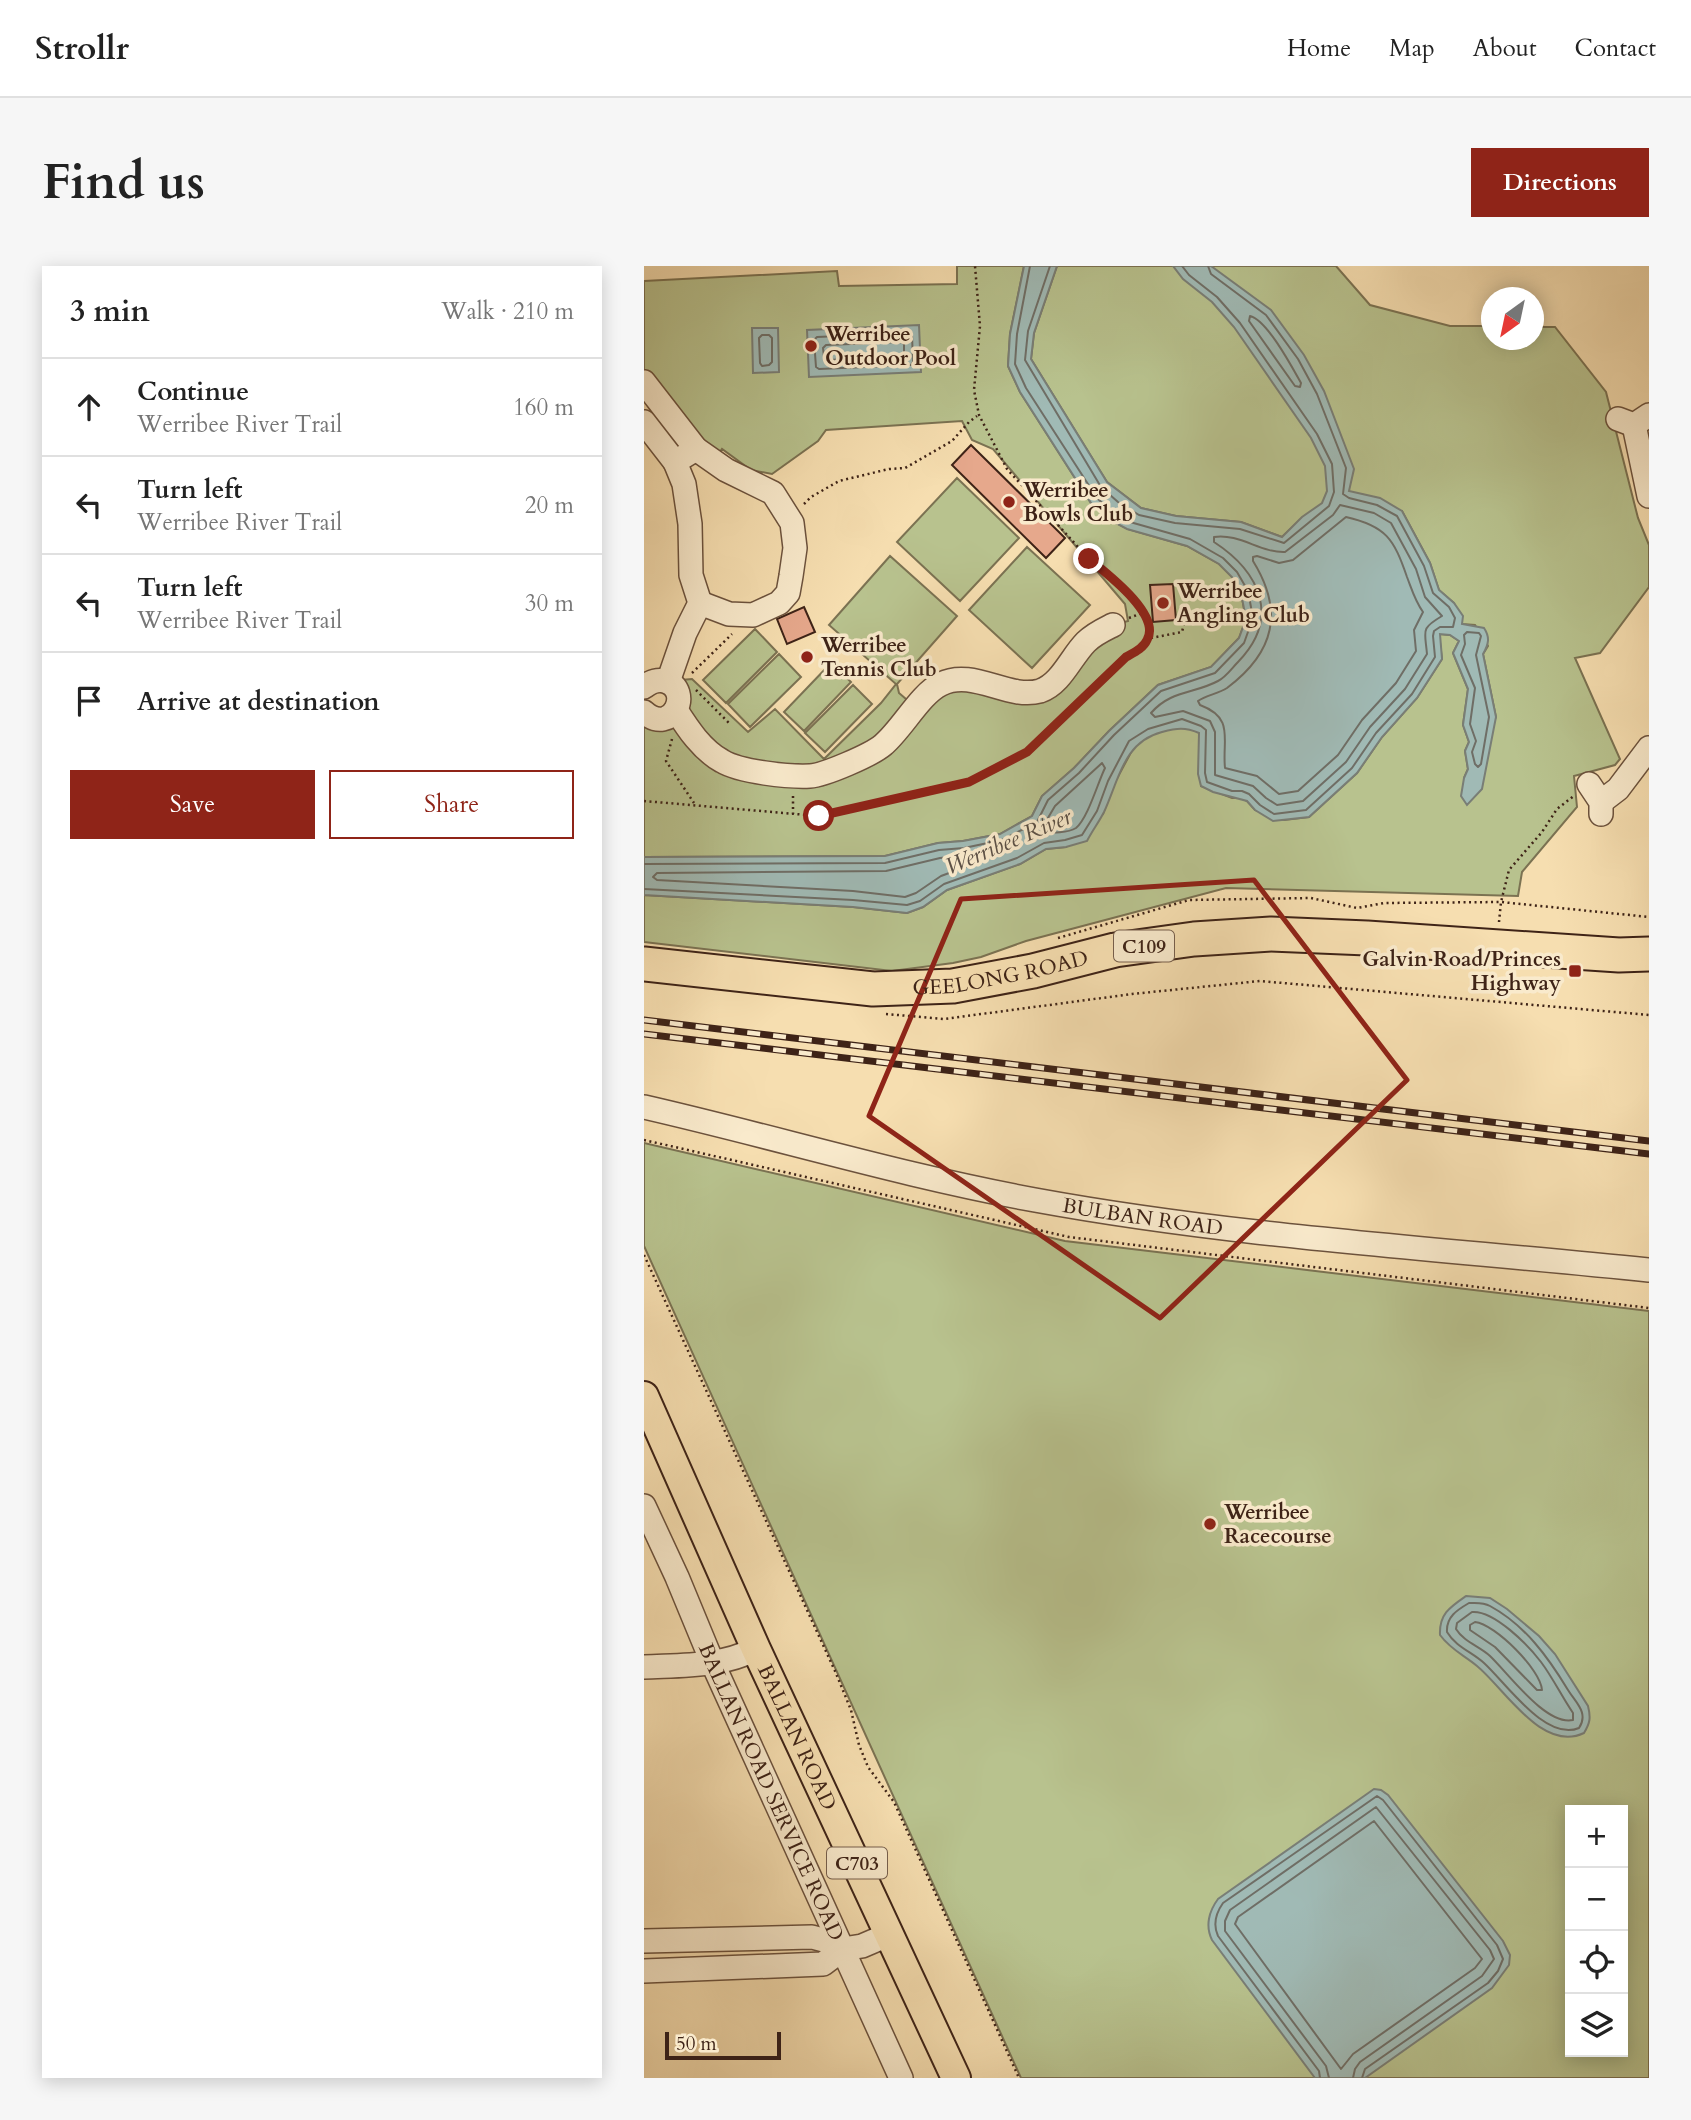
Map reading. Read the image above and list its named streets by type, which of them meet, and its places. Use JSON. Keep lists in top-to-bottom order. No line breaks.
{"streets":{"highway":["C109","GEELONG ROAD"],"main road":["BALLAN ROAD","C703"],"street":["BULBAN ROAD","BALLAN ROAD SERVICE ROAD"]},"water":["Werribee River"],"places":{"other":["Werribee Outdoor Pool","Werribee Bowls Club","Werribee Angling Club","Werribee Tennis Club","Werribee Racecourse"],"transit":["Galvin Road/Princes Highway"]},"scale_bar":"50 m","north":"bottom left","page":{"header":"Strollr","nav":["Home","Map","About","Contact"],"buttons":["Directions",["Save","Share"]],"title":"Find us","heading":["3 min","Walk · 210 m"],"list":[["Continue","Werribee River Trail","160 m"],["Turn left","Werribee River Trail","20 m"],["Turn left","Werribee River Trail","30 m"],"Arrive at destination"],"map_buttons":["+","−"],"scale":"50 m"}}
